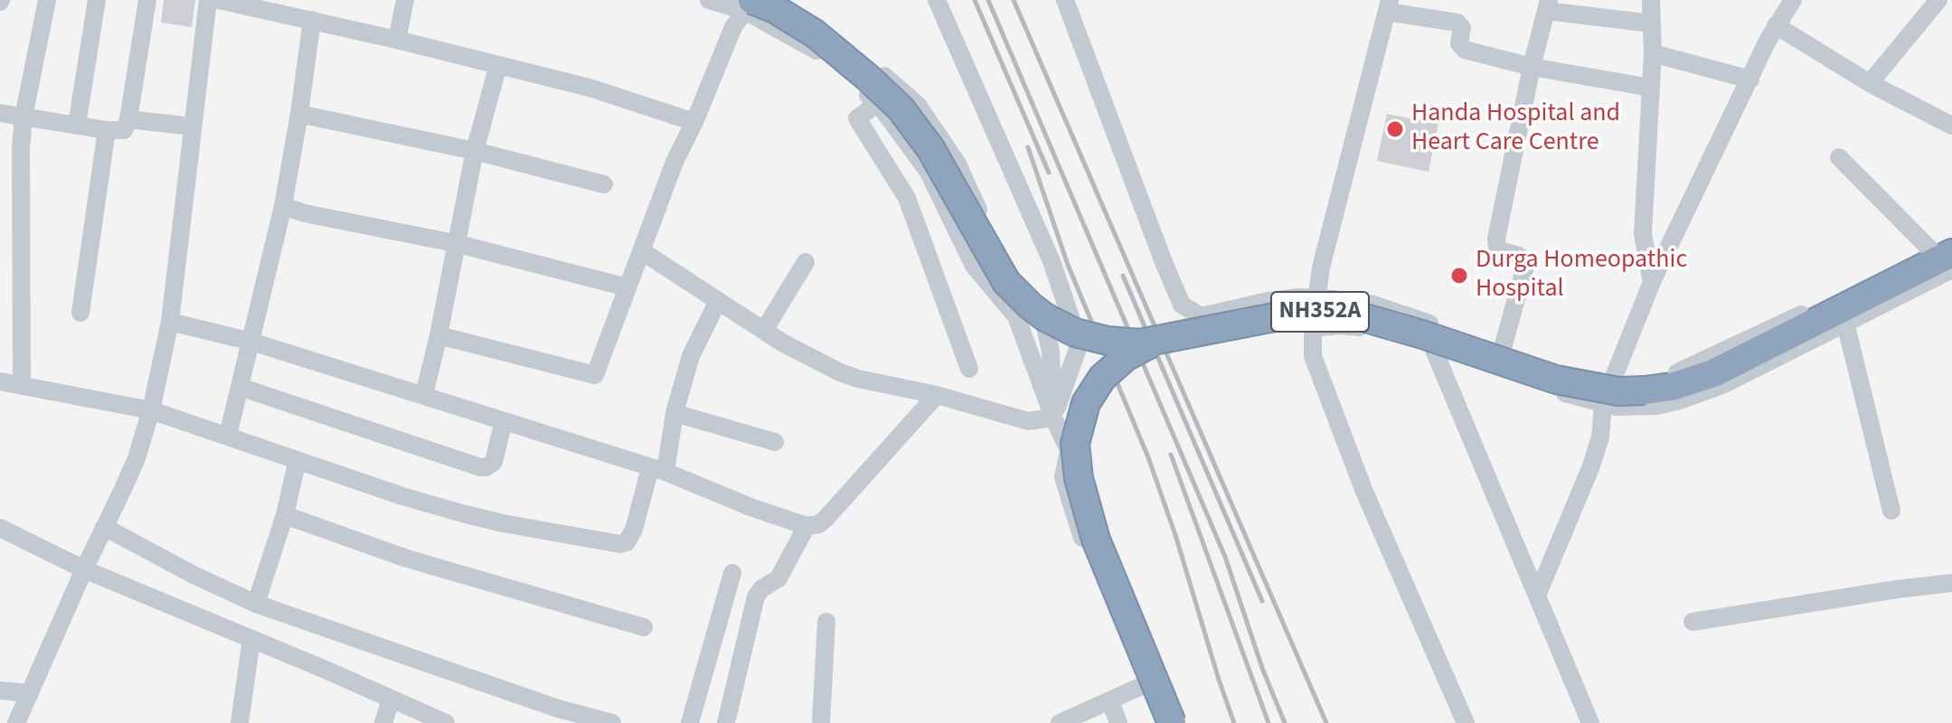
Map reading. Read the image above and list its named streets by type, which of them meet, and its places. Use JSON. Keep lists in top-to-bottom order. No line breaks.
{"streets":{"highway":["NH352A"]},"places":["Handa Hospital and Heart Care Centre","Durga Homeopathic Hospital"]}
